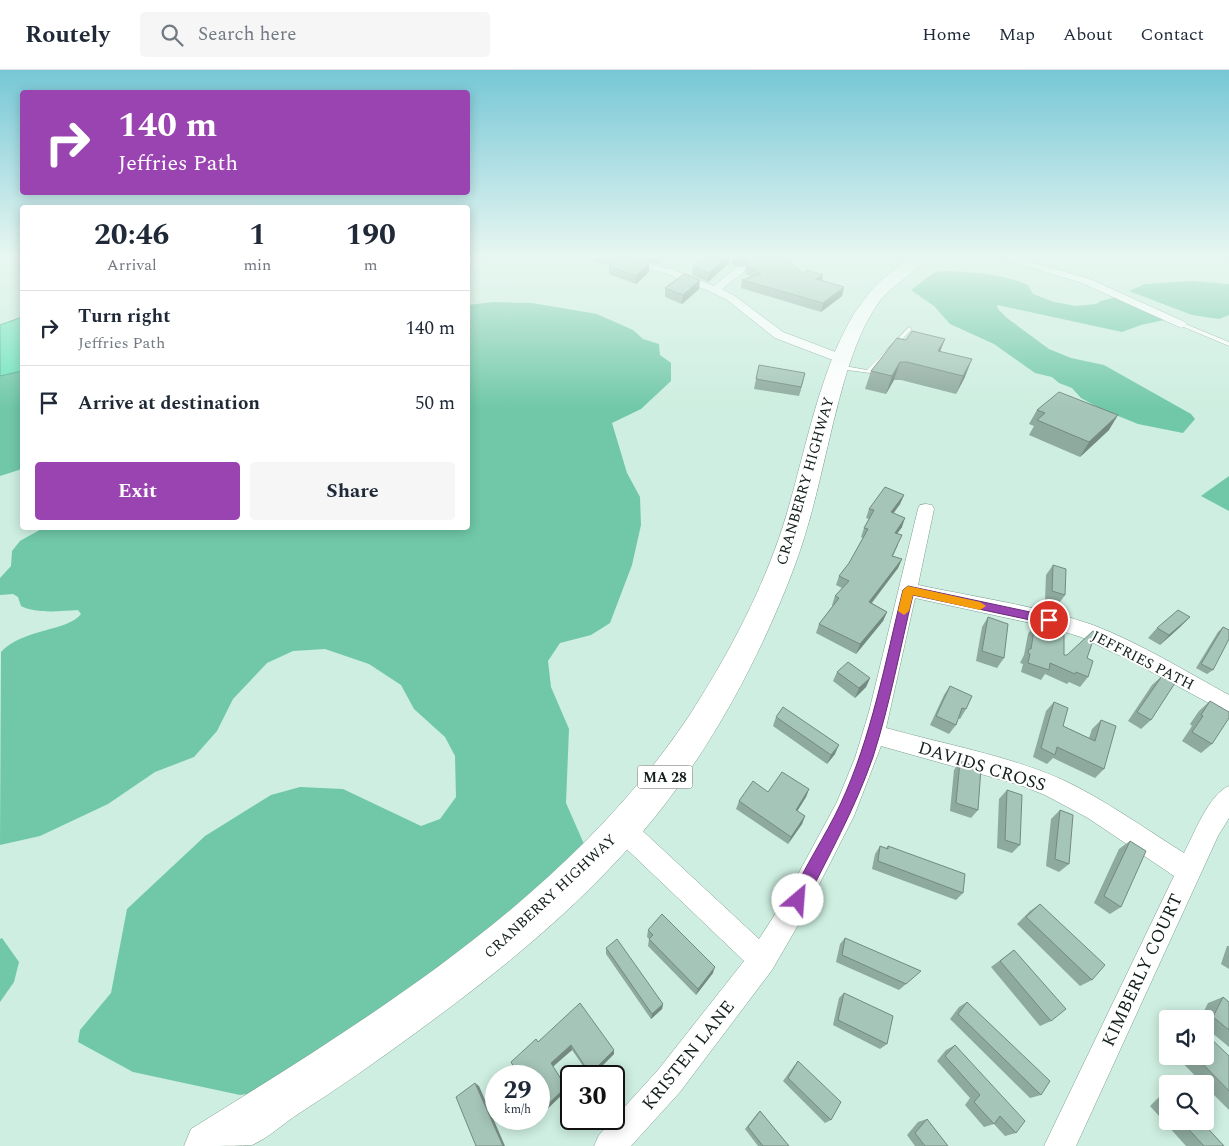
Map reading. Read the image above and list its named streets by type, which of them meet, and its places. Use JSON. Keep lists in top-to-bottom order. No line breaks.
{"streets":{"main road":["CRANBERRY HIGHWAY","MA 28"],"street":["JEFFRIES PATH","DAVIDS CROSS","KIMBERLY COURT","KRISTEN LANE"]},"crossings":[["JEFFRIES PATH","KRISTEN LANE"],["DAVIDS CROSS","KIMBERLY COURT"],["DAVIDS CROSS","KRISTEN LANE"]],"page":{"header":"Routely","search":"Search here","nav":["Home","Map","About","Contact"],"turn":["140 m","Jeffries Path"],"eta":["20:46","Arrival","1","min","190","m"],"list":[{"name":"Turn right","note":"Jeffries Path","value":"140 m"},{"name":"Arrive at destination","value":"50 m"}],"buttons":["Exit","Share"],"speed":"29 km/h","limit":"30"}}
